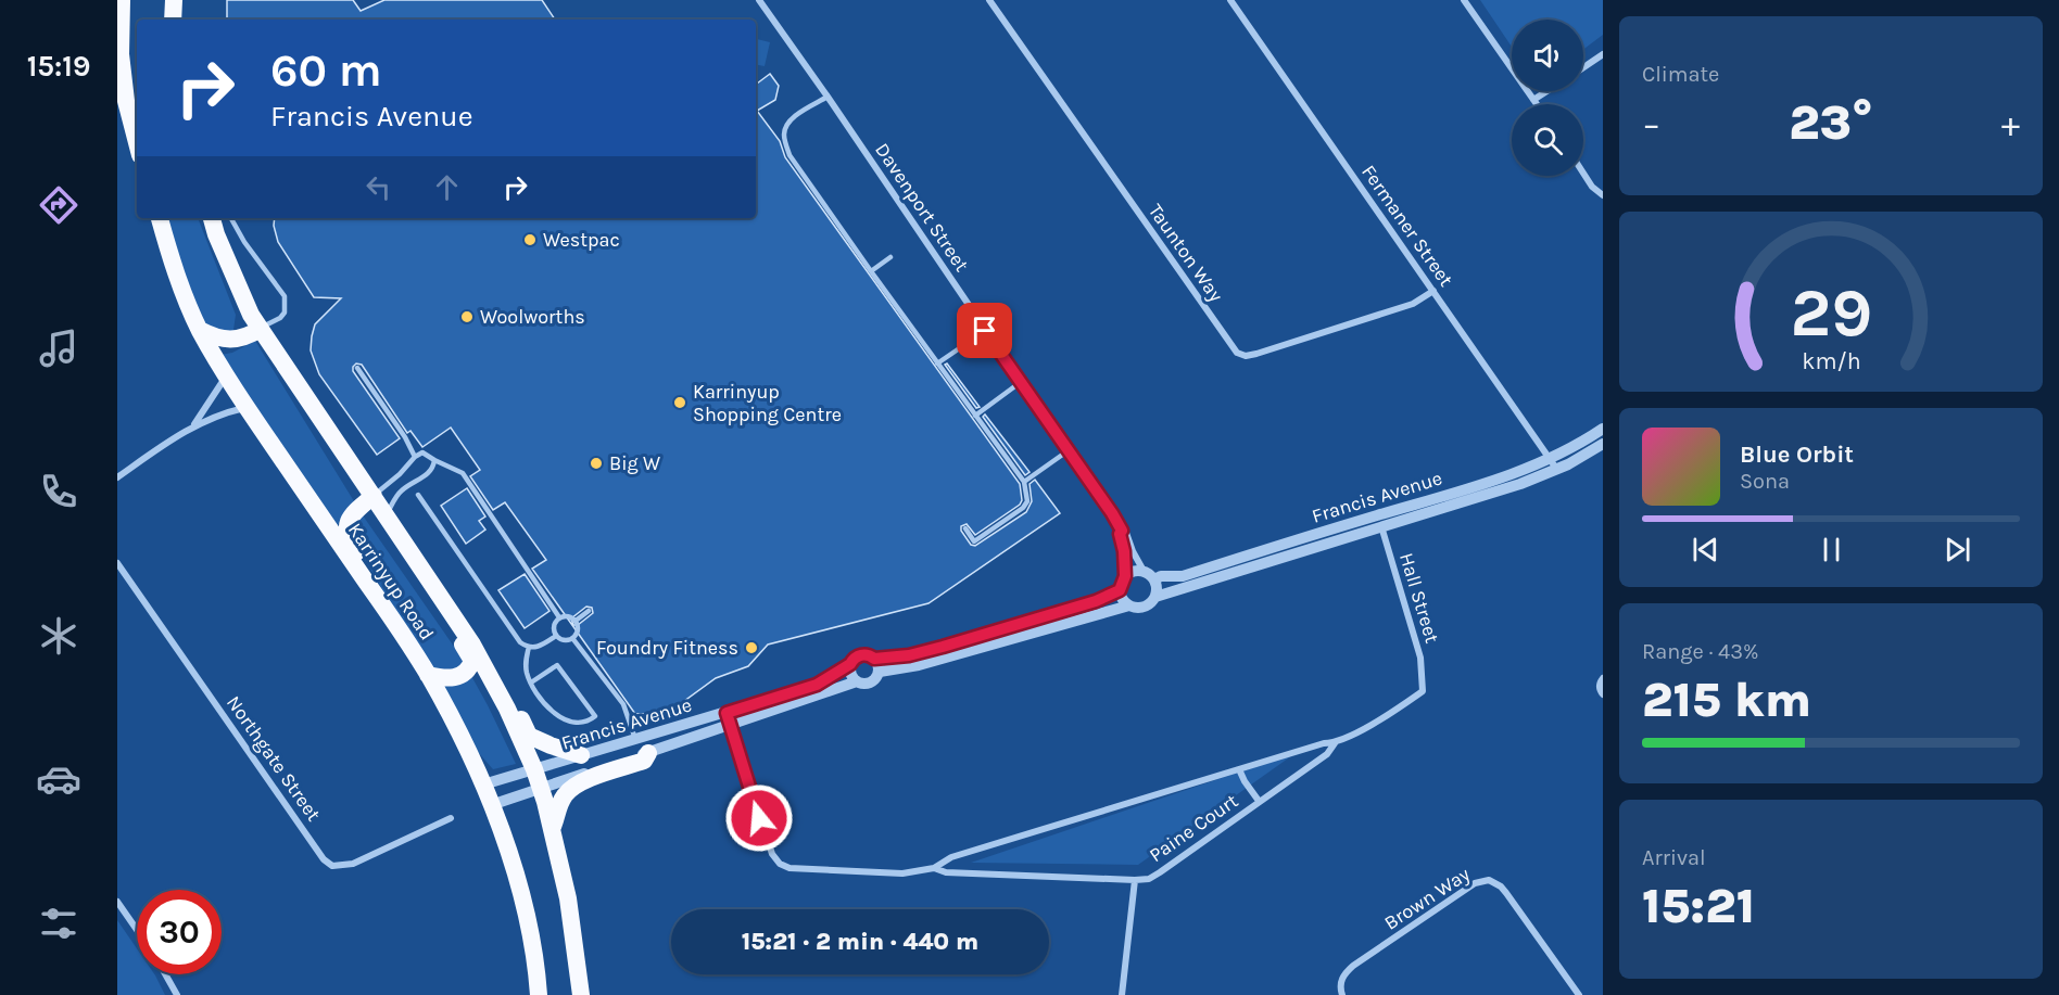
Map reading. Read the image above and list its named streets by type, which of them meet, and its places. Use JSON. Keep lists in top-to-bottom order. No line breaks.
{"streets":{"highway":["Karrinyup Road"],"street":["Davenport Street","Fermaner Street","Taunton Way","Francis Avenue","Hall Street","Northgate Street","Paine Court","Brown Way"]},"crossings":[["Davenport Street","Francis Avenue"],["Fermaner Street","Taunton Way"],["Fermaner Street","Francis Avenue"],["Francis Avenue","Karrinyup Road"],["Francis Avenue","Hall Street"],["Francis Avenue","Paine Court"],["Hall Street","Paine Court"]],"places":["Westpac","Woolworths","Karrinyup Shopping Centre","Big W","Foundry Fitness"],"page":{"tabs":"15:19","tile":["Climate",["Range · 43%","215 km"],["Arrival","15:21"]],"turn":["60 m","Francis Avenue"],"heat":["−","23°","+"],"song":["Blue Orbit","Sona"],"limit":"30","trip":"15:21 · 2 min · 440 m","gauge":["29","km/h"]}}
